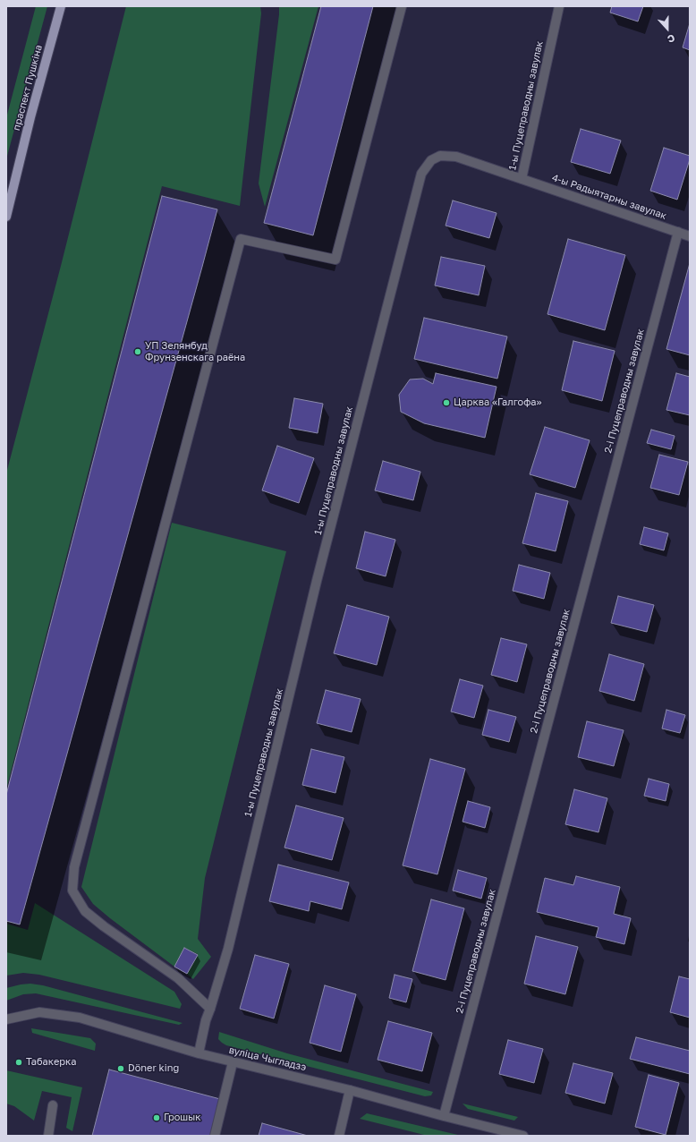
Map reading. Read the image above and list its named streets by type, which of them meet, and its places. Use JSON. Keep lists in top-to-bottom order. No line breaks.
{"streets":{"main road":["праспект Пушкіна"],"street":["1-ы Пуцеправодны завулак","4-ы Радыятарны завулак","2-і Пуцеправодны завулак","вуліца Чыгладзэ"]},"crossings":[["1-ы Пуцеправодны завулак","4-ы Радыятарны завулак"],["1-ы Пуцеправодны завулак","вуліца Чыгладзэ"],["4-ы Радыятарны завулак","2-і Пуцеправодны завулак"],["2-і Пуцеправодны завулак","вуліца Чыгладзэ"]],"places":["УП Зелянбуд Фрунзенскага раёна","Царква «Галгофа»","Табакерка","Döner king","Грошык"],"north":"bottom"}
